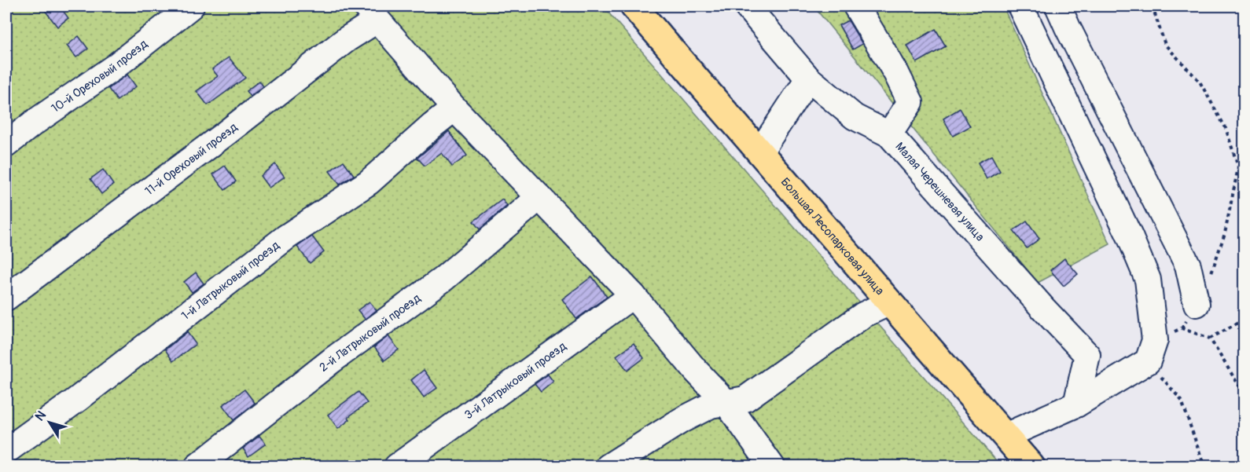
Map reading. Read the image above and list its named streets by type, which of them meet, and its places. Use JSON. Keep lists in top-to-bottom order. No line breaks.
{"streets":{"main road":["Большая Лесопарковая улица"],"street":["10-й Ореховый проезд","11-й Ореховый проезд","Малая Черешневая улица","1-й Латрыковый проезд","2-й Латрыковый проезд","3-й Латрыковый проезд"]},"north":"top left"}
